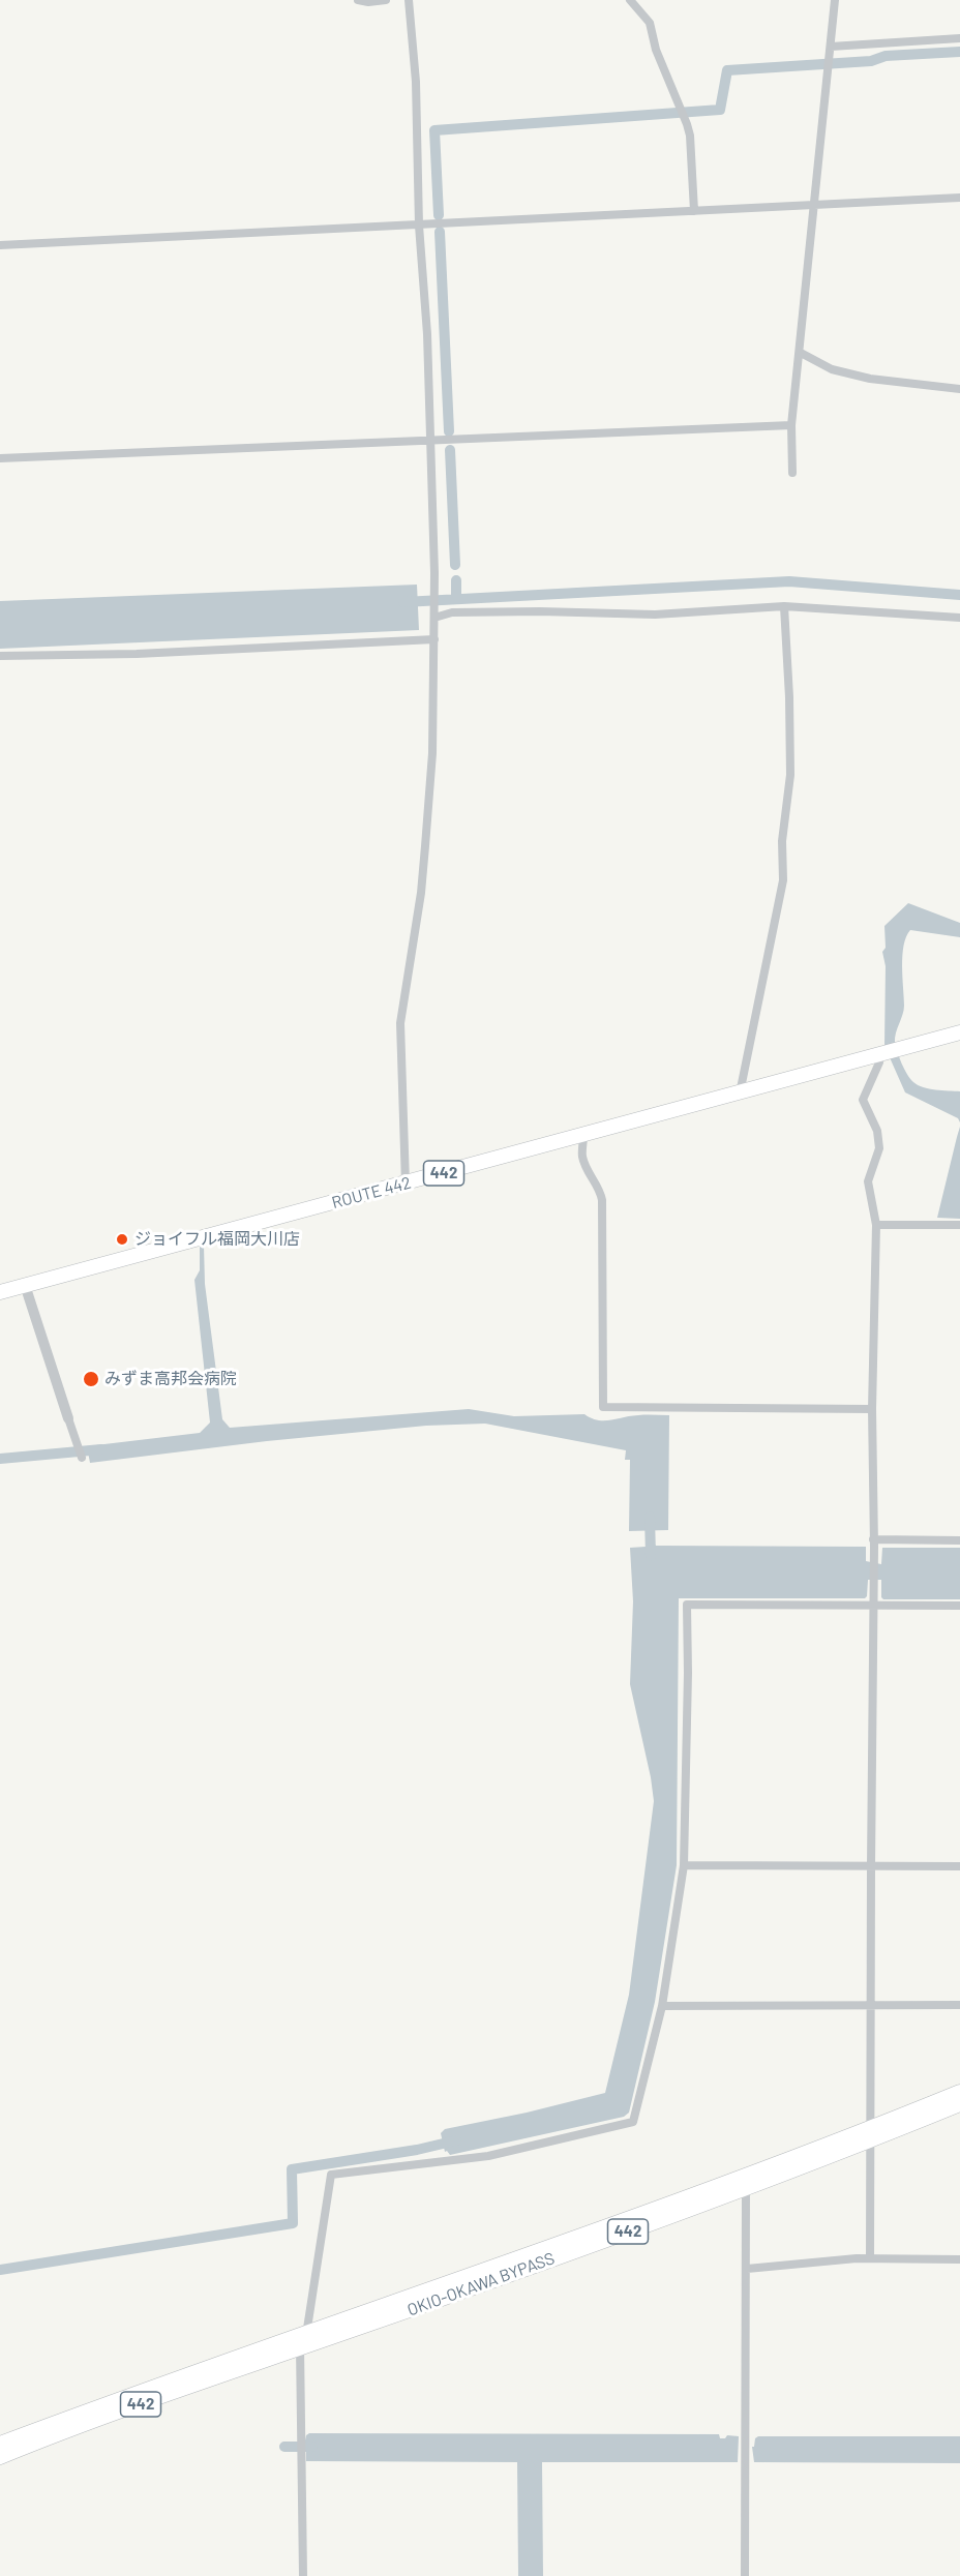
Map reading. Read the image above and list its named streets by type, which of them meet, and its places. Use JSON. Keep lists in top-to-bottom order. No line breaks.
{"streets":{"highway":["442","ROUTE 442","OKIO-OKAWA BYPASS"]},"crossings":[["442","ROUTE 442"]],"places":["ジョイフル福岡大川店","みずま高邦会病院"]}
